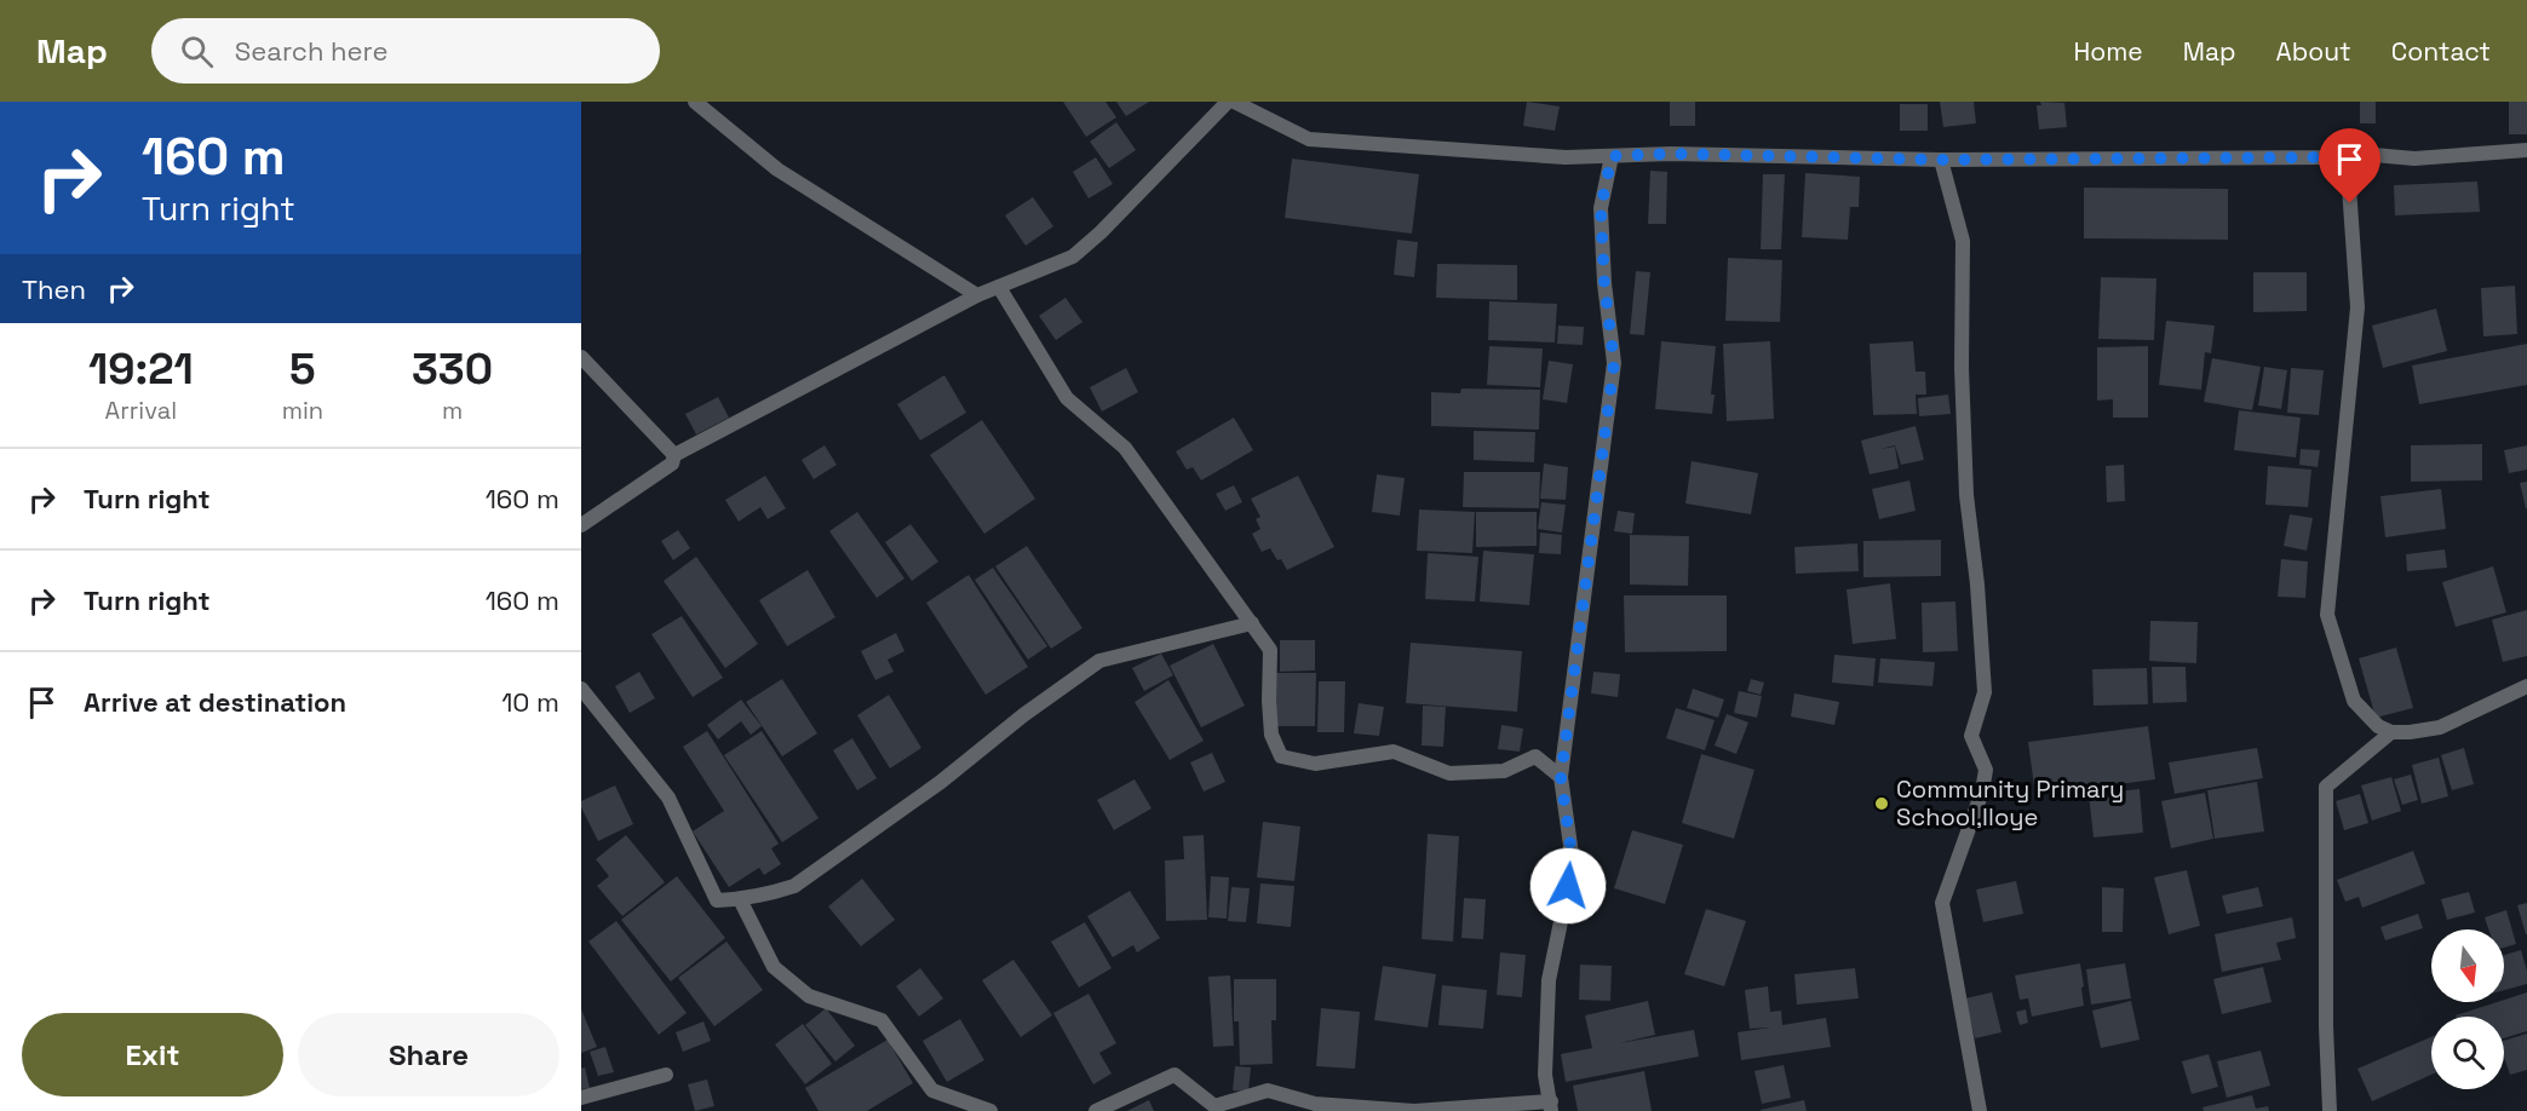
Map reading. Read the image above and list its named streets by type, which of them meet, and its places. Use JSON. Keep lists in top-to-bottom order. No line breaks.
{"places":["Community Primary School,Iloye"],"north":"bottom","page":{"header":"Map","search":"Search here","nav":["Home","Map","About","Contact"],"turn":["160 m","Turn right"],"then":"Then","eta":["19:21","Arrival","5","min","330","m"],"list":[{"name":"Turn right","value":"160 m"},{"name":"Turn right","value":"160 m"},{"name":"Arrive at destination","value":"10 m"}],"buttons":["Exit","Share"]}}
